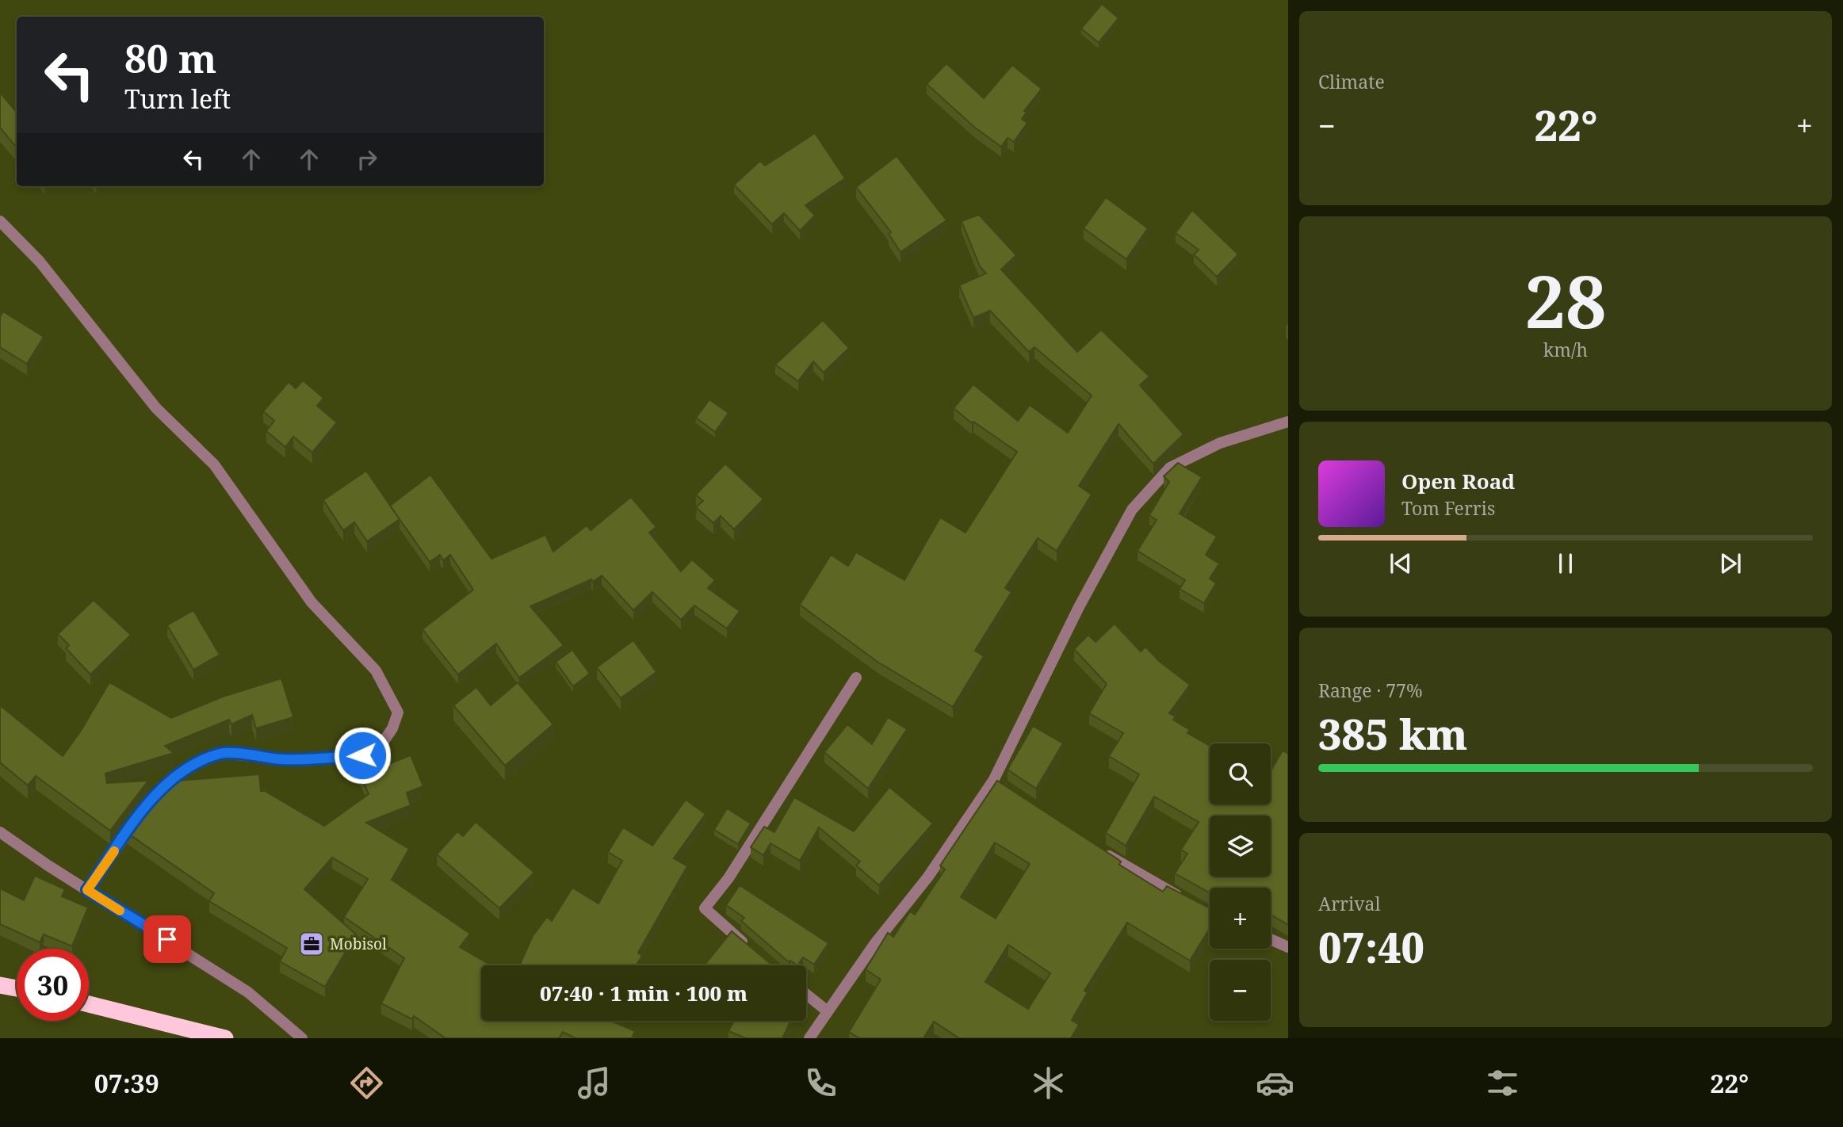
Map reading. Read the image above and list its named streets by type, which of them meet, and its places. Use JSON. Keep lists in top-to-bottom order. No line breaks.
{"places":{"office":["Mobisol"]},"page":{"tile":["Climate",["28","km/h"],["Range · 77%","385 km"],["Arrival","07:40"]],"turn":["80 m","Turn left"],"heat":["−","22°","+"],"song":["Open Road","Tom Ferris"],"map_buttons":["+","−"],"limit":"30","trip":"07:40 · 1 min · 100 m","tabs":["07:39","22°"]}}
